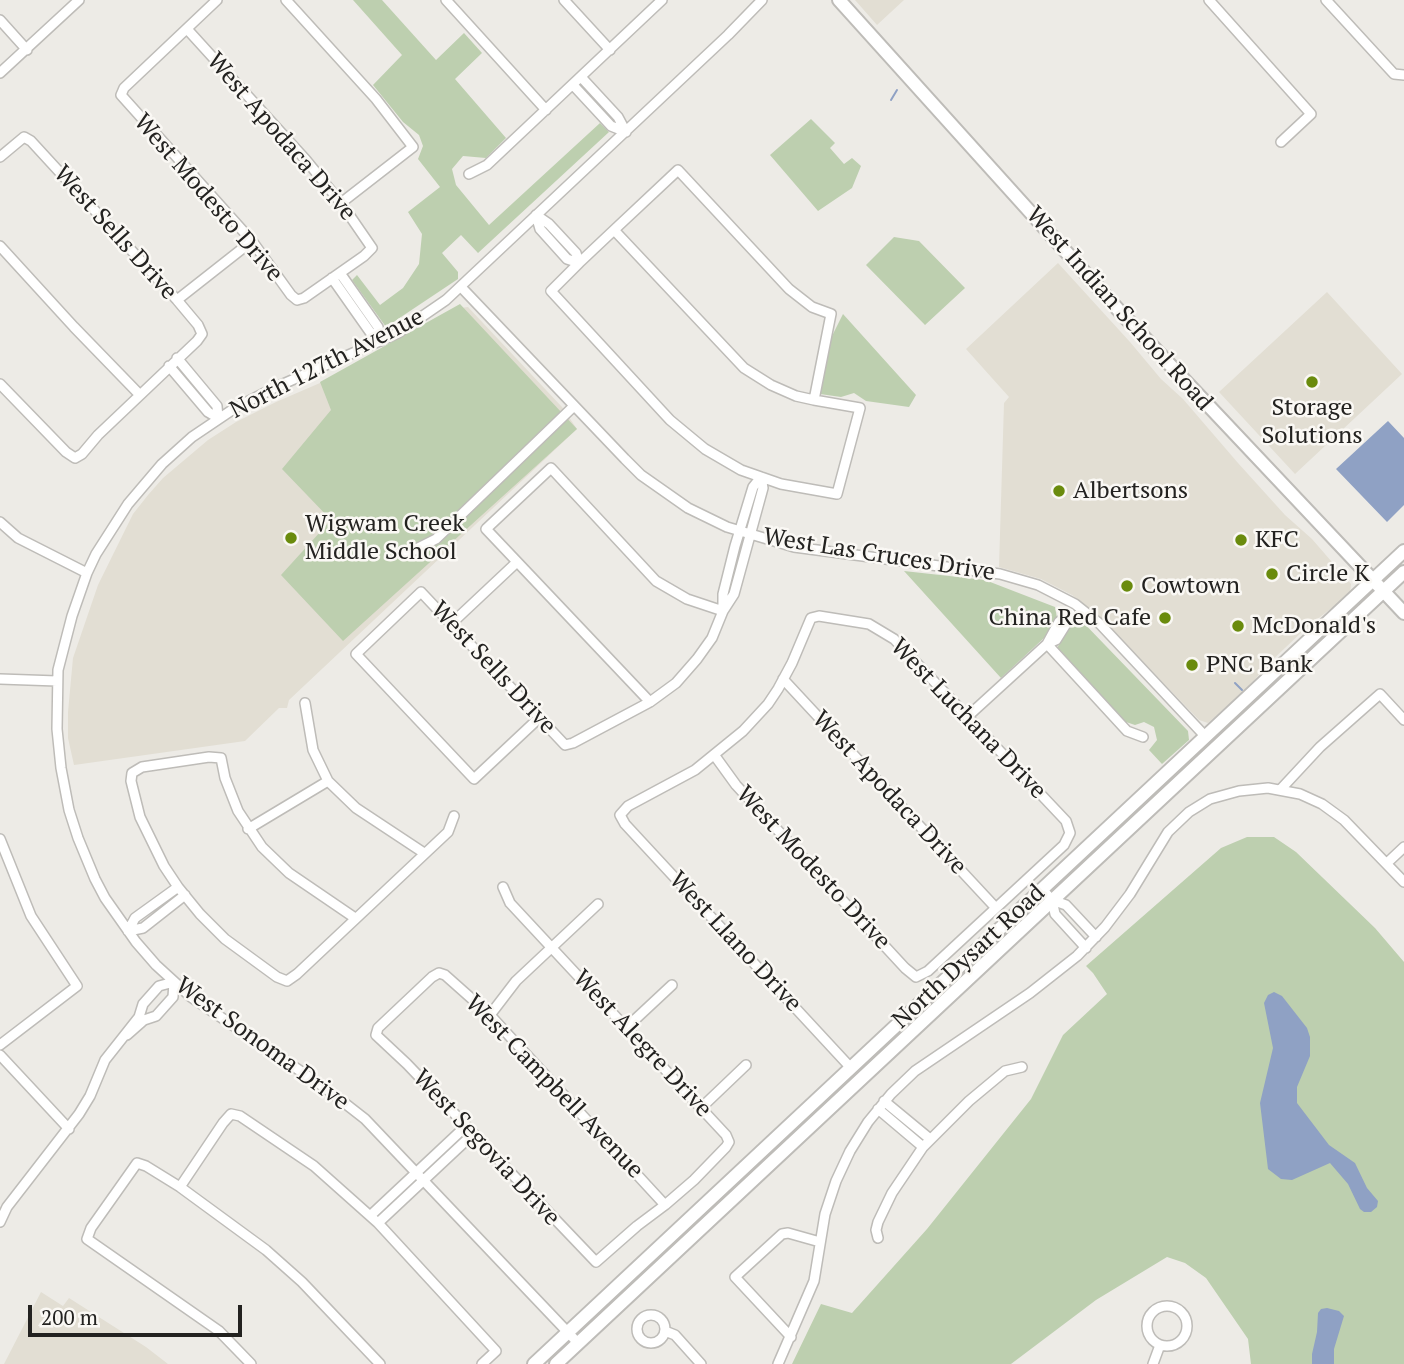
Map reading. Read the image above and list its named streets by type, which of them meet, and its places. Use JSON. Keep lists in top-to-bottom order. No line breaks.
{"streets":{"main road":["West Indian School Road","North Dysart Road"],"street":["West Apodaca Drive","West Modesto Drive","West Sells Drive","North 127th Avenue","West Las Cruces Drive","West Luchana Drive","West Llano Drive","West Sonoma Drive","West Alegre Drive","West Campbell Avenue","West Segovia Drive"]},"crossings":[["West Apodaca Drive","West Modesto Drive"],["West Apodaca Drive","West Luchana Drive"],["West Modesto Drive","West Luchana Drive"],["West Modesto Drive","West Llano Drive"],["West Indian School Road","North Dysart Road"],["North 127th Avenue","West Las Cruces Drive"],["North 127th Avenue","West Sonoma Drive"],["West Las Cruces Drive","North Dysart Road"],["West Llano Drive","North Dysart Road"],["North Dysart Road","West Sonoma Drive"],["West Alegre Drive","West Campbell Avenue"],["West Alegre Drive","West Segovia Drive"],["West Campbell Avenue","West Segovia Drive"]],"places":["Storage Solutions","Albertsons","Wigwam Creek Middle School","KFC","Circle K","Cowtown","China Red Cafe","McDonald's","PNC Bank"],"scale_bar":"200 m"}
